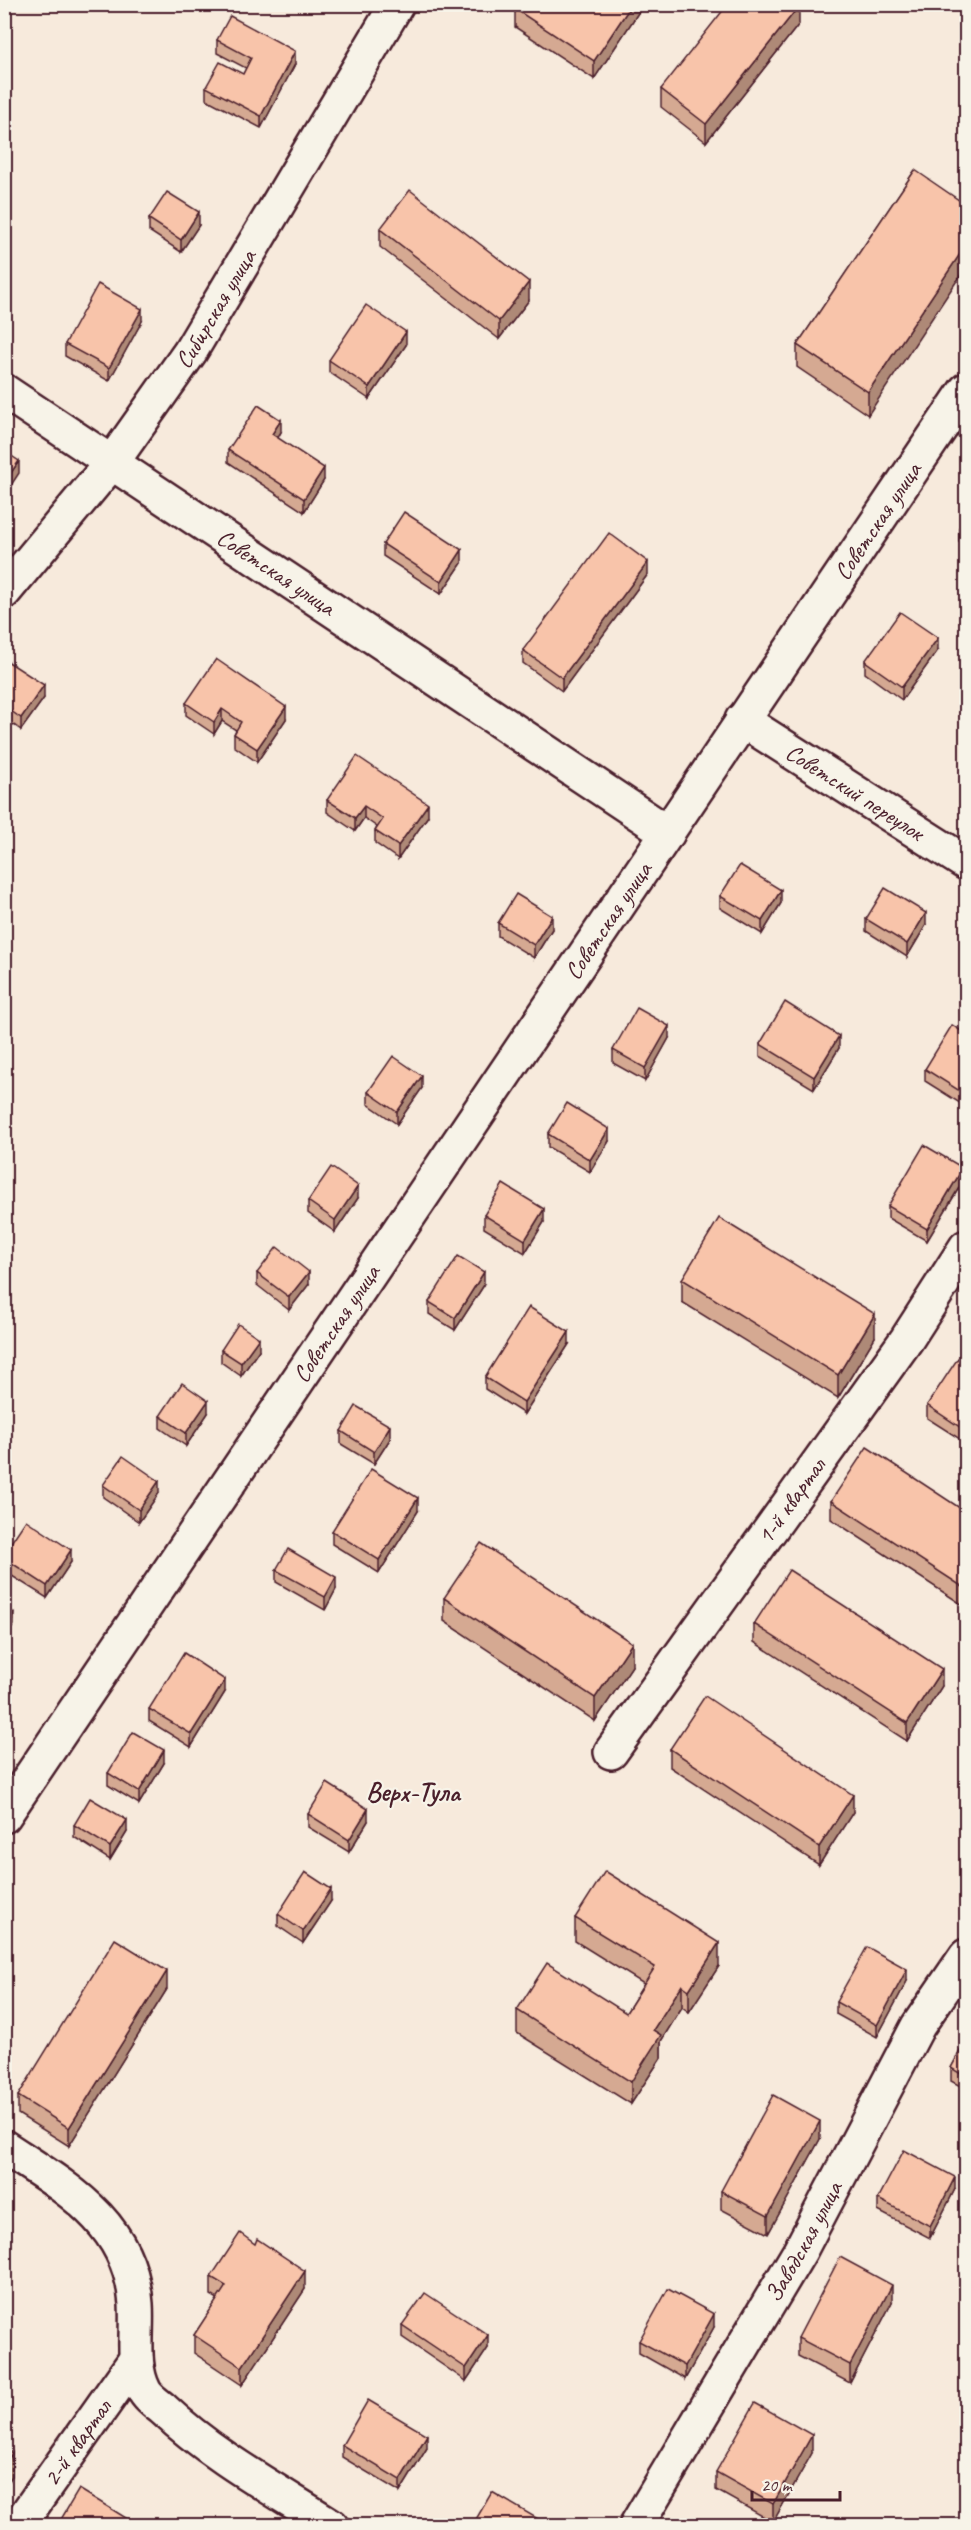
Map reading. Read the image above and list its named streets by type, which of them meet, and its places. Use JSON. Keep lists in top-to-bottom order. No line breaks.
{"streets":{"street":["Сибирская улица","Советская улица","Советский переулок","1-й квартал","Заводская улица","2-й квартал"]},"crossings":[["Сибирская улица","Советская улица"],["Советская улица","Советский переулок"]],"districts":["Верх-Тула"],"scale_bar":"20 m"}
